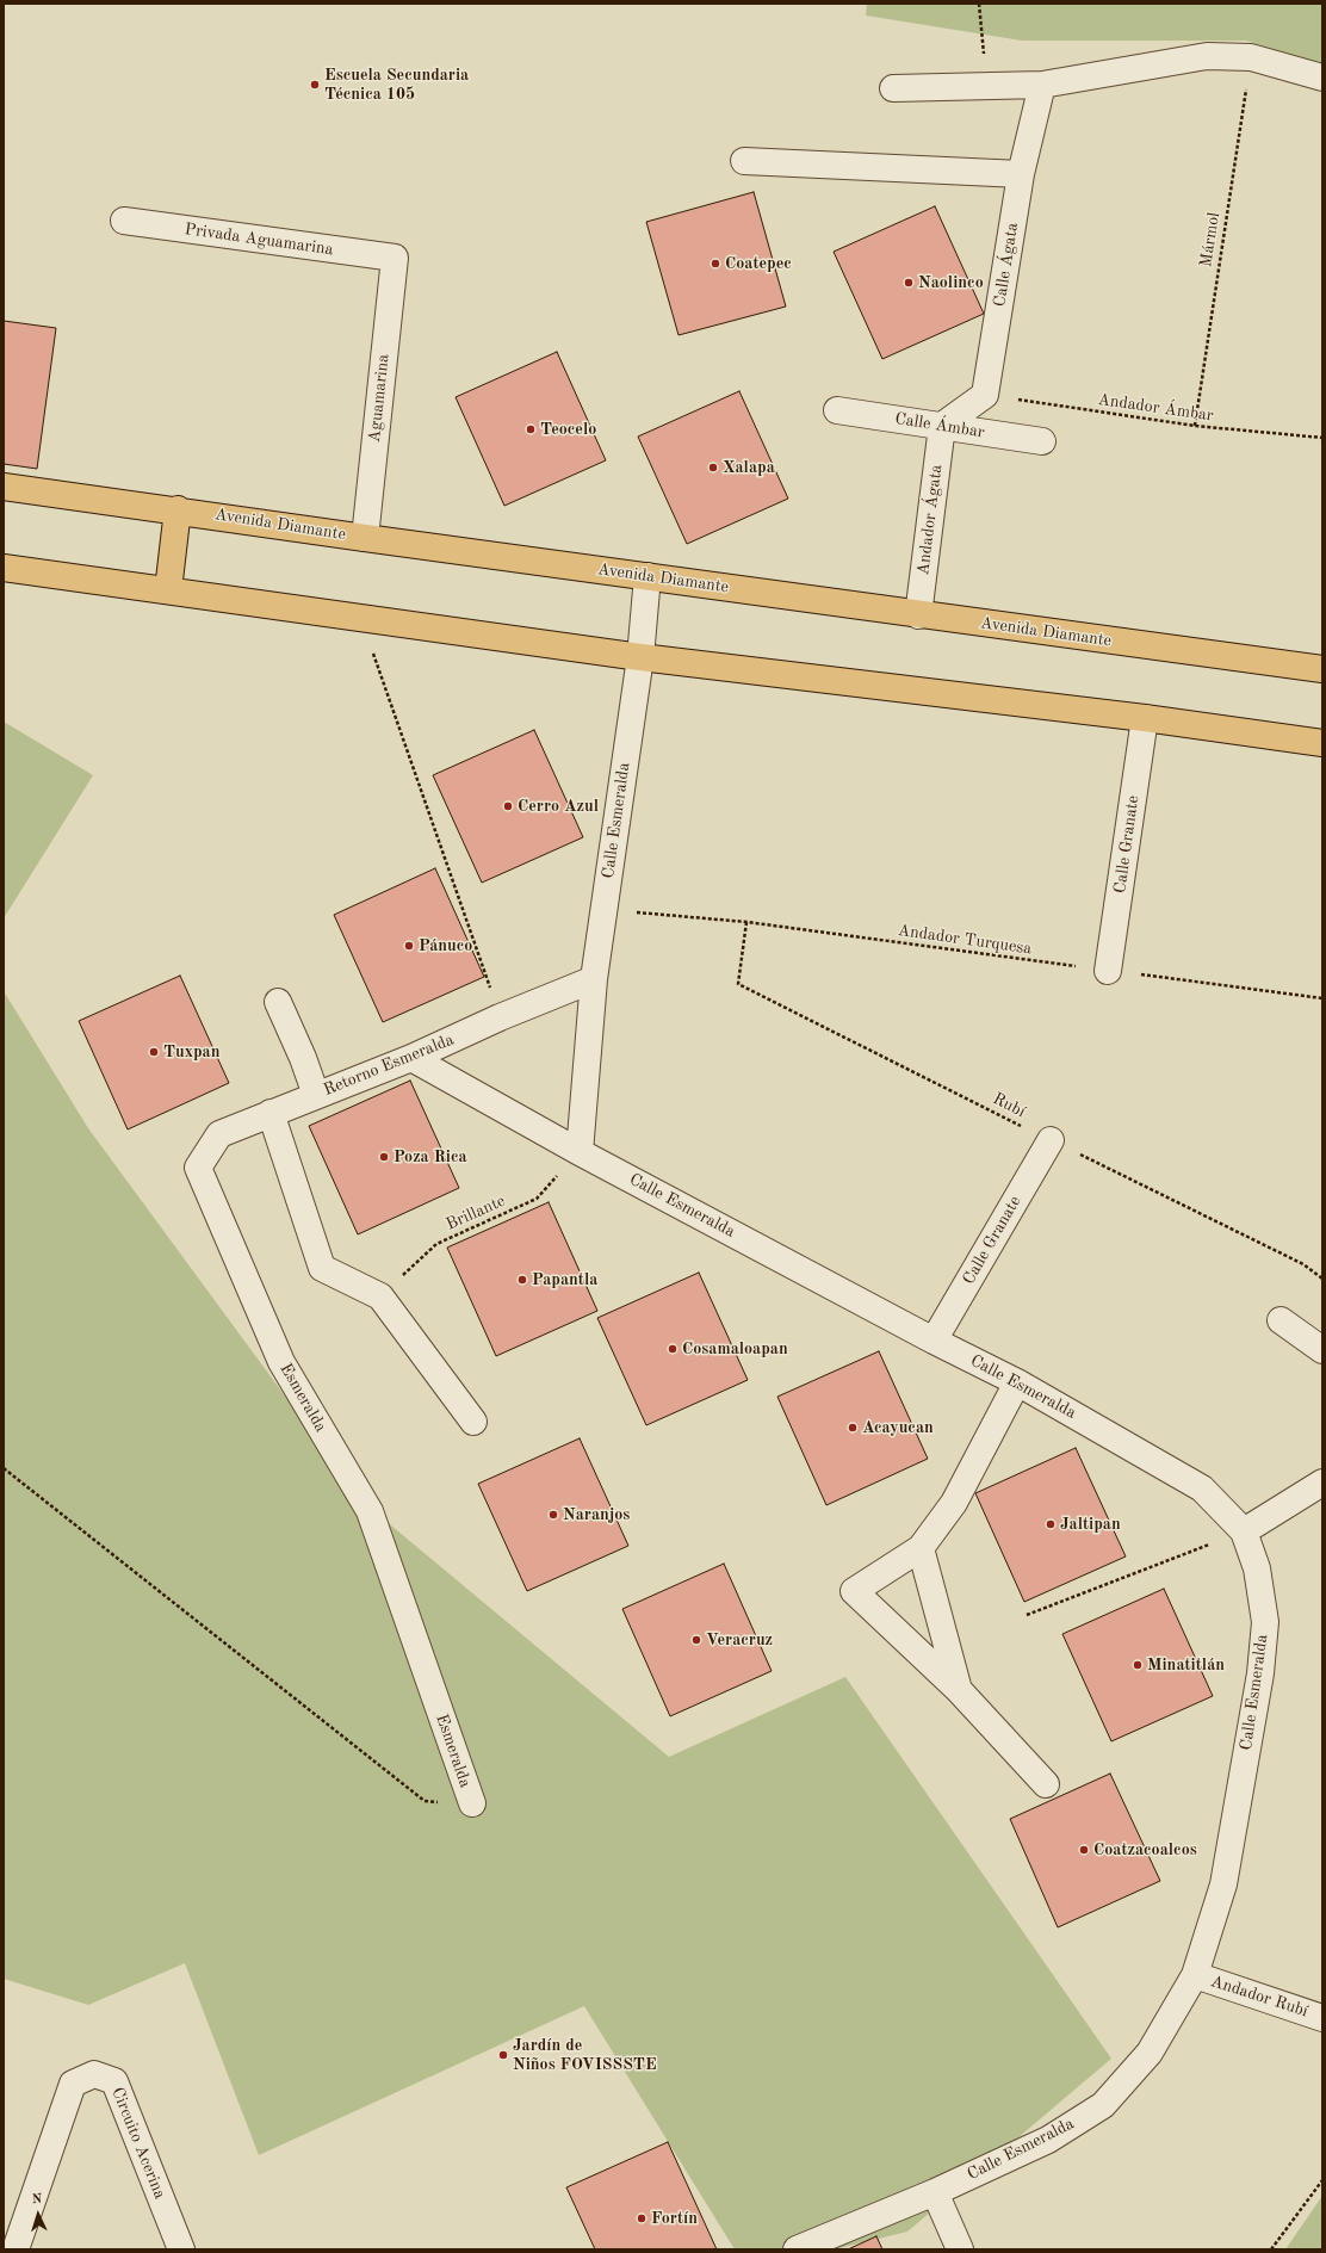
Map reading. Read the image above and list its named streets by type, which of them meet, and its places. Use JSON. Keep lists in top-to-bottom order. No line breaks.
{"streets":{"main road":["Avenida Diamante"],"street":["Privada Aguamarina","Calle Ágata","Aguamarina","Calle Ámbar","Andador Ágata","Calle Esmeralda","Calle Granate","Retorno Esmeralda","Esmeralda","Andador Rubí","Circuito Acerina"],"path":["Mármol","Andador Ámbar","Andador Turquesa","Rubí","Brillante"]},"crossings":[["Privada Aguamarina","Aguamarina"],["Mármol","Andador Ámbar"],["Calle Ágata","Andador Ámbar"],["Aguamarina","Avenida Diamante"],["Calle Ámbar","Andador Ágata"],["Andador Ágata","Avenida Diamante"],["Avenida Diamante","Calle Esmeralda"],["Calle Esmeralda","Calle Granate"],["Calle Esmeralda","Andador Turquesa"],["Calle Esmeralda","Retorno Esmeralda"],["Calle Esmeralda","Brillante"],["Calle Esmeralda","Andador Rubí"],["Calle Granate","Andador Turquesa"],["Calle Granate","Rubí"],["Andador Turquesa","Rubí"],["Retorno Esmeralda","Esmeralda"]],"places":["Escuela Secundaria Técnica 105","Coatepec","Naolinco","Teocelo","Xalapa","Cerro Azul","Pánuco","Tuxpan","Poza Rica","Papantla","Cosamaloapan","Acayucan","Naranjos","Jaltipan","Veracruz","Minatitlán","Coatzacoalcos","Jardín de Niños FOVISSSTE","Fortín"],"north":"top"}
